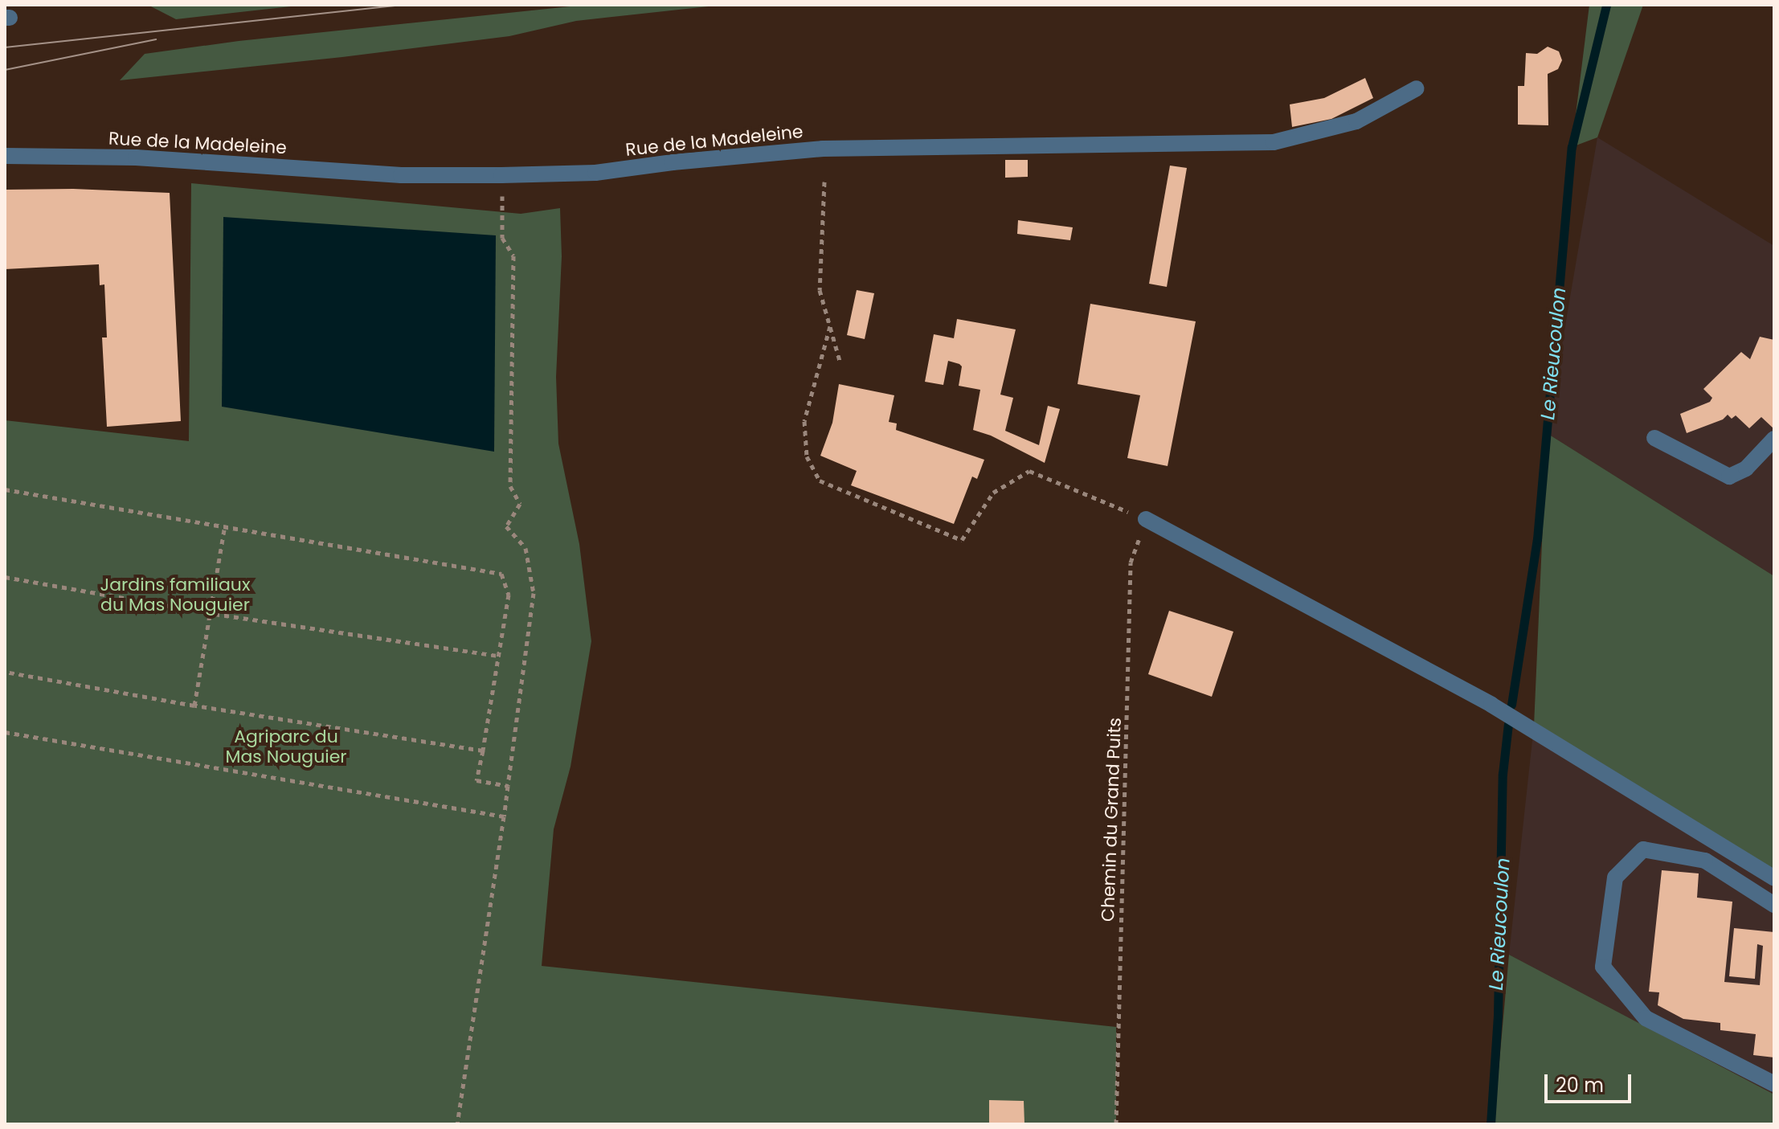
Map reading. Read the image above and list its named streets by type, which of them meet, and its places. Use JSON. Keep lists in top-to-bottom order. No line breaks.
{"streets":{"street":["Rue de la Madeleine"],"path":["Chemin du Grand Puits"]},"water":["Le Rieucoulon"],"parks":["Jardins familiaux du Mas Nouguier","Agriparc du Mas Nouguier"],"scale_bar":"20 m"}
